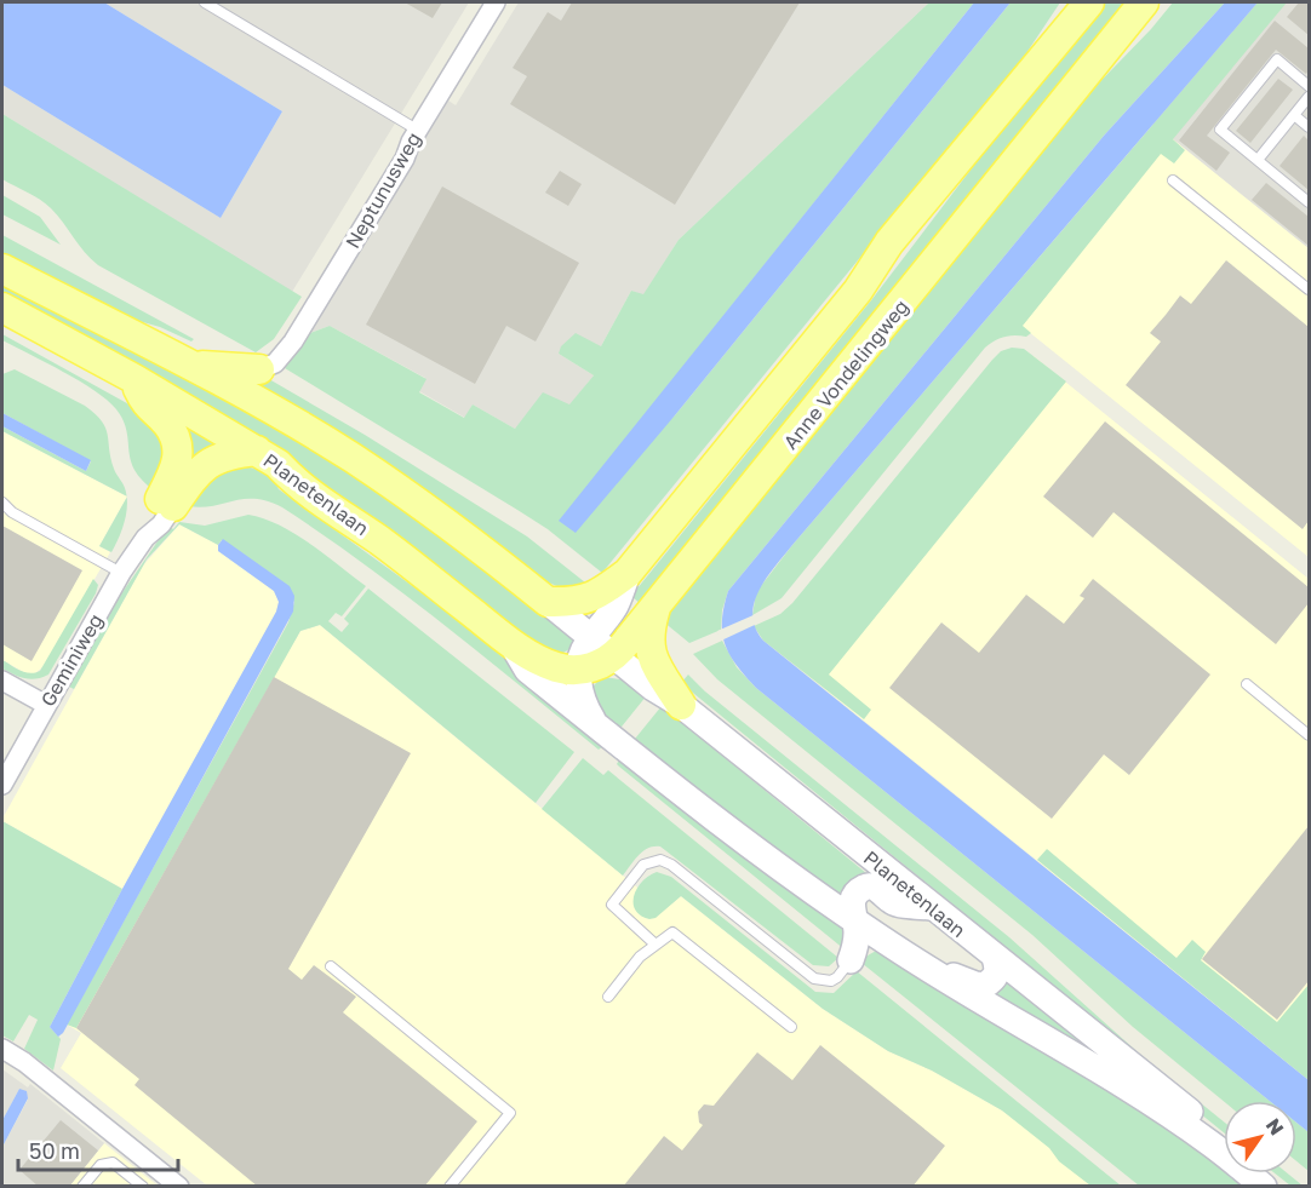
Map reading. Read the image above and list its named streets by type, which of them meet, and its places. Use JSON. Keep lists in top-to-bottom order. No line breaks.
{"streets":{"main road":["Anne Vondelingweg","Planetenlaan"],"street":["Neptunusweg","Geminiweg"]},"crossings":[["Anne Vondelingweg","Planetenlaan"]],"scale_bar":"50 m","north":"top right"}
